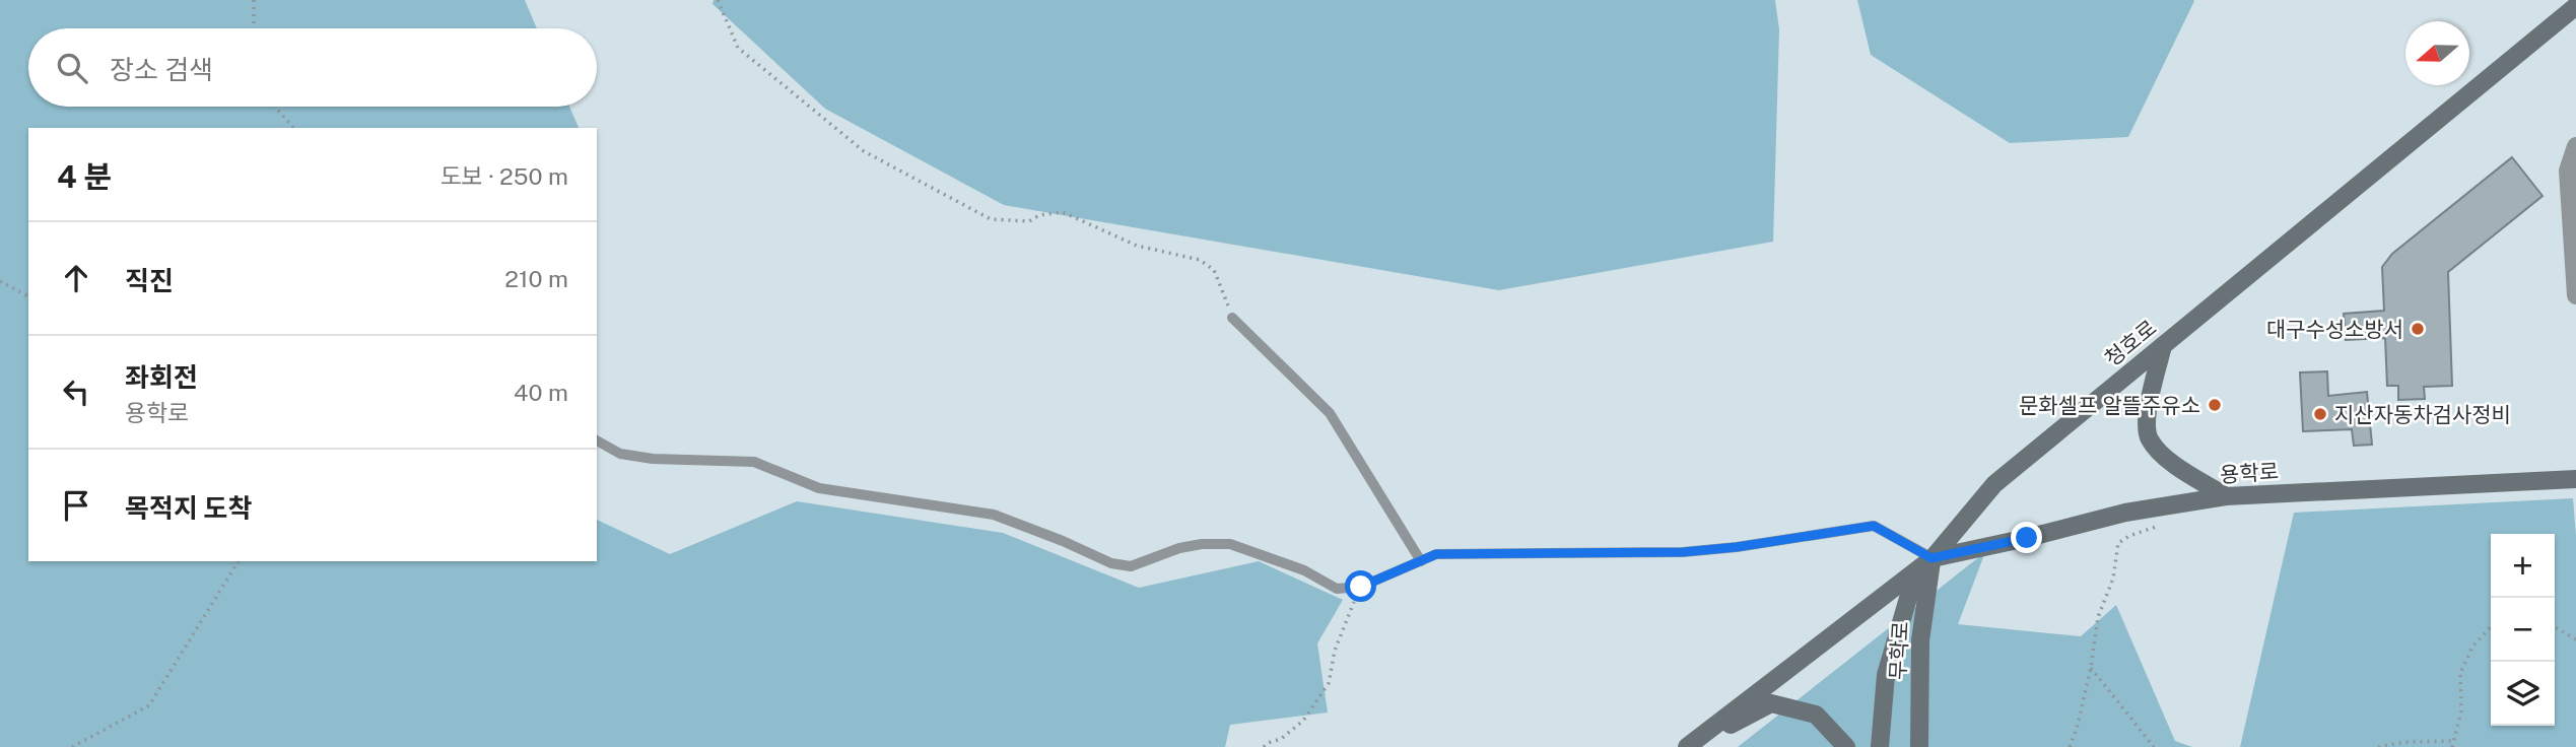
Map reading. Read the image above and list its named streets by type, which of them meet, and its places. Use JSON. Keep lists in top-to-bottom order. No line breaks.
{"streets":{"main road":["청호로","용학로","무학로"]},"crossings":[["청호로","용학로"],["청호로","무학로"],["용학로","무학로"]],"places":["대구수성소방서","문화셀프 알뜰주유소","지산자동차검사정비"],"north":"left","page":{"search":"장소 검색","heading":["4 분","도보 · 250 m"],"list":[["직진","210 m"],["좌회전","용학로","40 m"],"목적지 도착"],"map_buttons":["+","−"]}}
